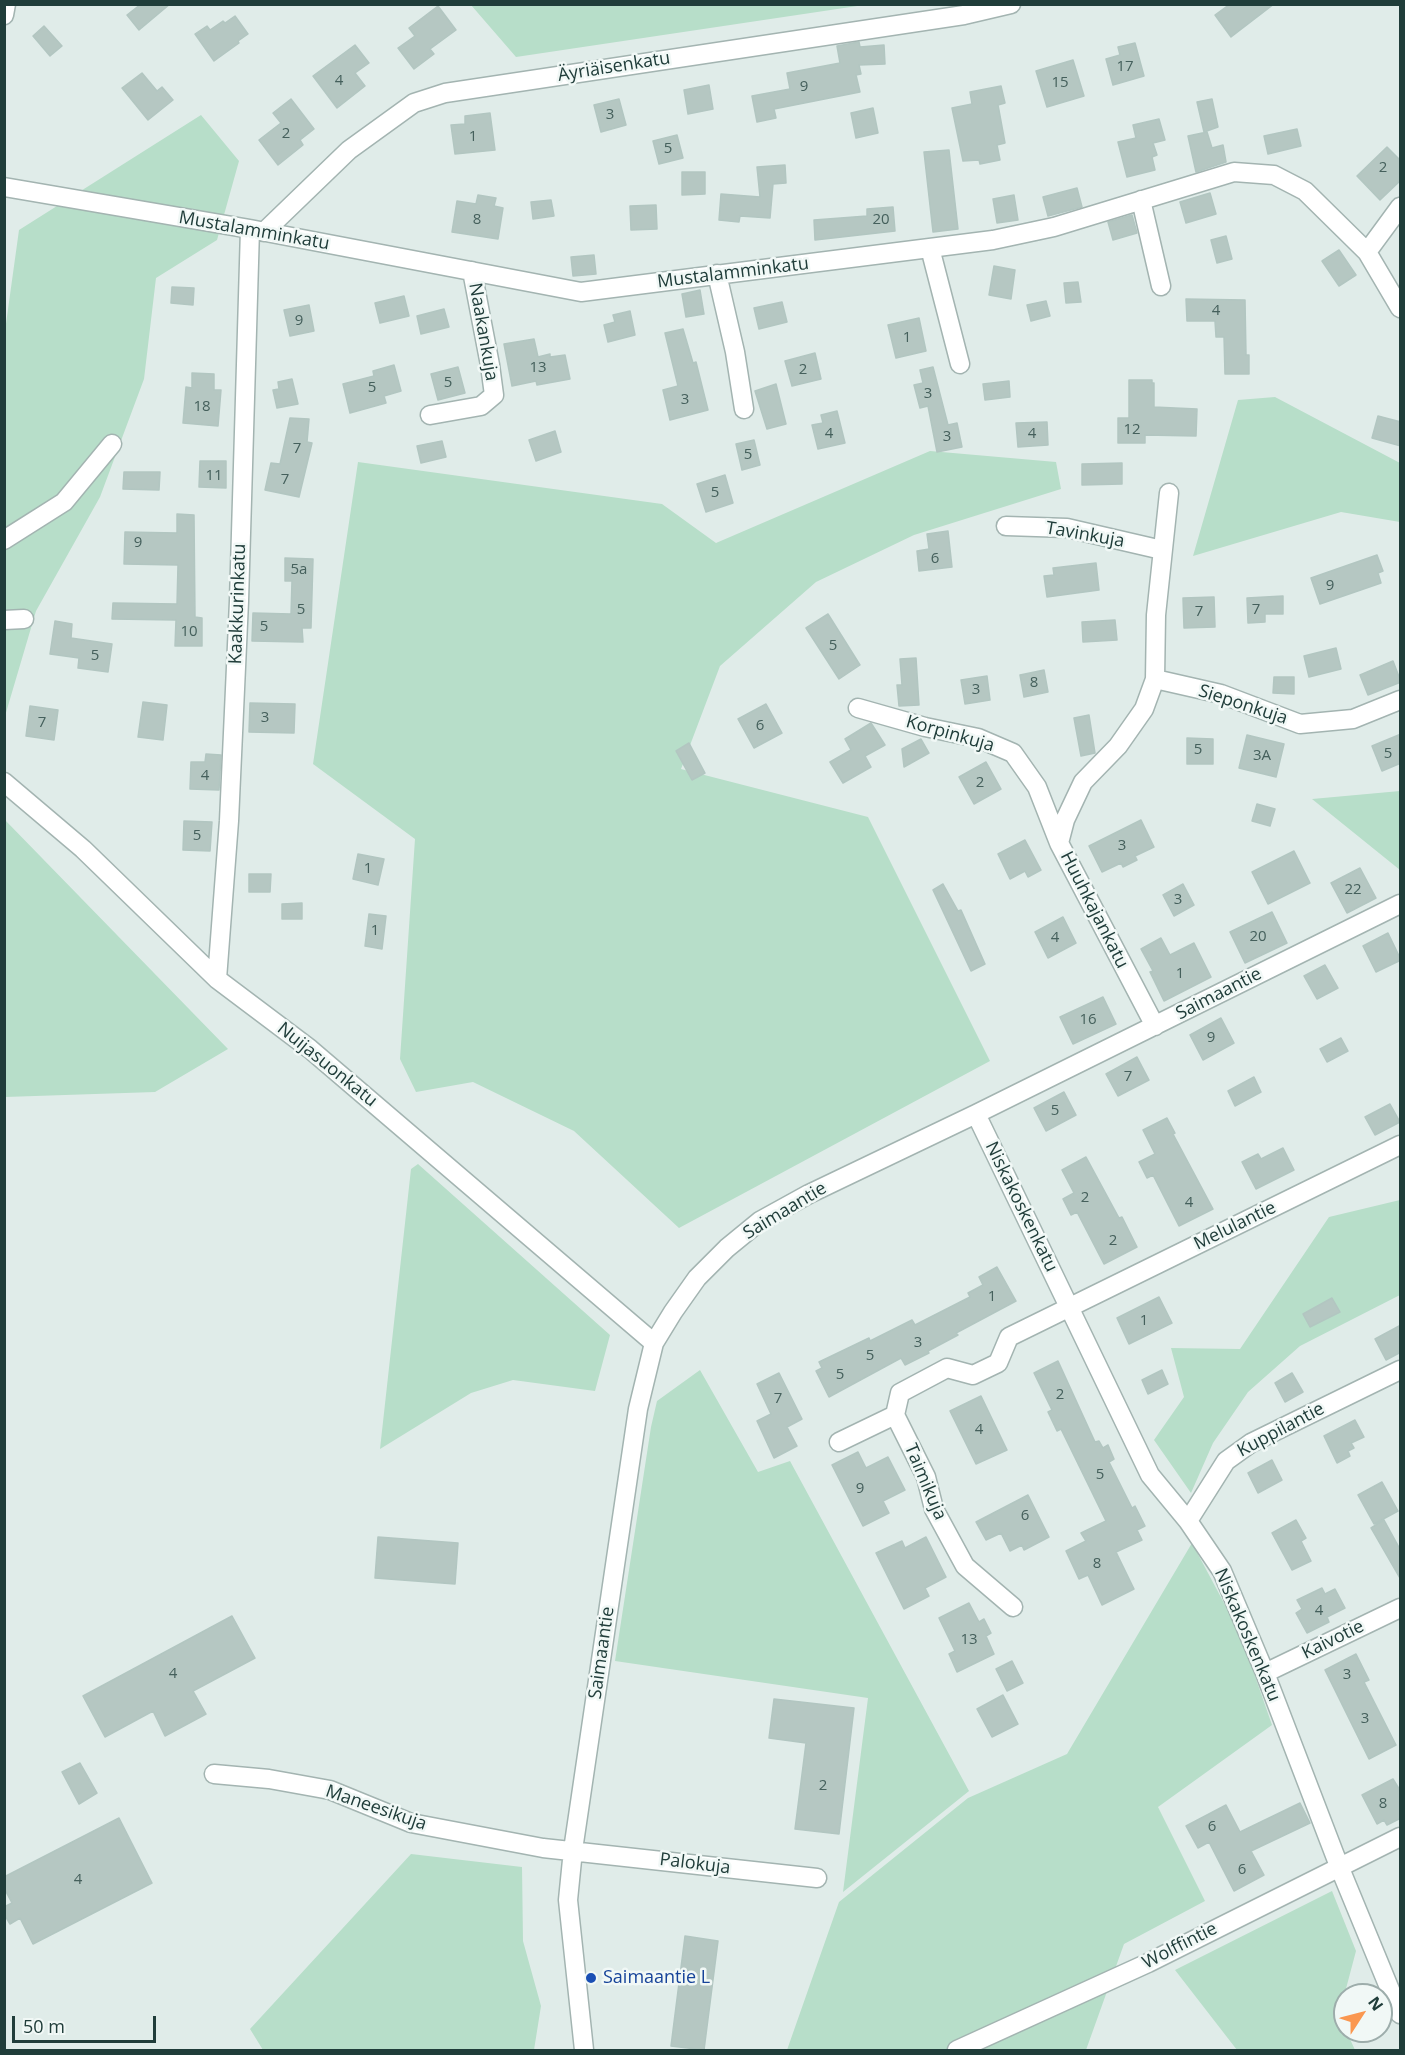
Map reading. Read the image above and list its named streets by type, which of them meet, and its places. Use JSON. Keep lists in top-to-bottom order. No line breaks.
{"streets":{"street":["Äyriäisenkatu","Mustalamminkatu","Naakankuja","Tavinkuja","Kaakkurinkatu","Sieponkuja","Korpinkuja","Huuhkajankatu","Saimaantie","Nuijasuonkatu","Niskakoskenkatu","Melulantie","Kuppilantie","Taimikuja","Kaivotie","Maneesikuja","Palokuja","Wolffintie"]},"crossings":[["Äyriäisenkatu","Mustalamminkatu"],["Äyriäisenkatu","Kaakkurinkatu"],["Mustalamminkatu","Naakankuja"],["Mustalamminkatu","Kaakkurinkatu"],["Tavinkuja","Huuhkajankatu"],["Kaakkurinkatu","Nuijasuonkatu"],["Sieponkuja","Huuhkajankatu"],["Korpinkuja","Huuhkajankatu"],["Huuhkajankatu","Saimaantie"],["Saimaantie","Nuijasuonkatu"],["Saimaantie","Niskakoskenkatu"],["Saimaantie","Maneesikuja"],["Saimaantie","Palokuja"],["Niskakoskenkatu","Melulantie"],["Niskakoskenkatu","Kuppilantie"],["Niskakoskenkatu","Kaivotie"],["Niskakoskenkatu","Wolffintie"],["Maneesikuja","Palokuja"]],"places":["Saimaantie L"],"house_numbers":["17","4","15","9","3","2","1","5","2","8","20","4","9","1","13","2","5","5","3","3","18","12","4","4","3","7","5","11","7","5","9","6","5a","9","5","7","7","5","10","5","5","8","3","3","7","6","5","5","3A","4","2","5","3","1","22","3","1","20","4","1","16","9","7","5","2","4","2","1","1","3","5","5","2","7","4","5","9","6","8","4","13","4","3","3","2","8","6","6","4"],"scale_bar":"50 m","north":"top right"}
